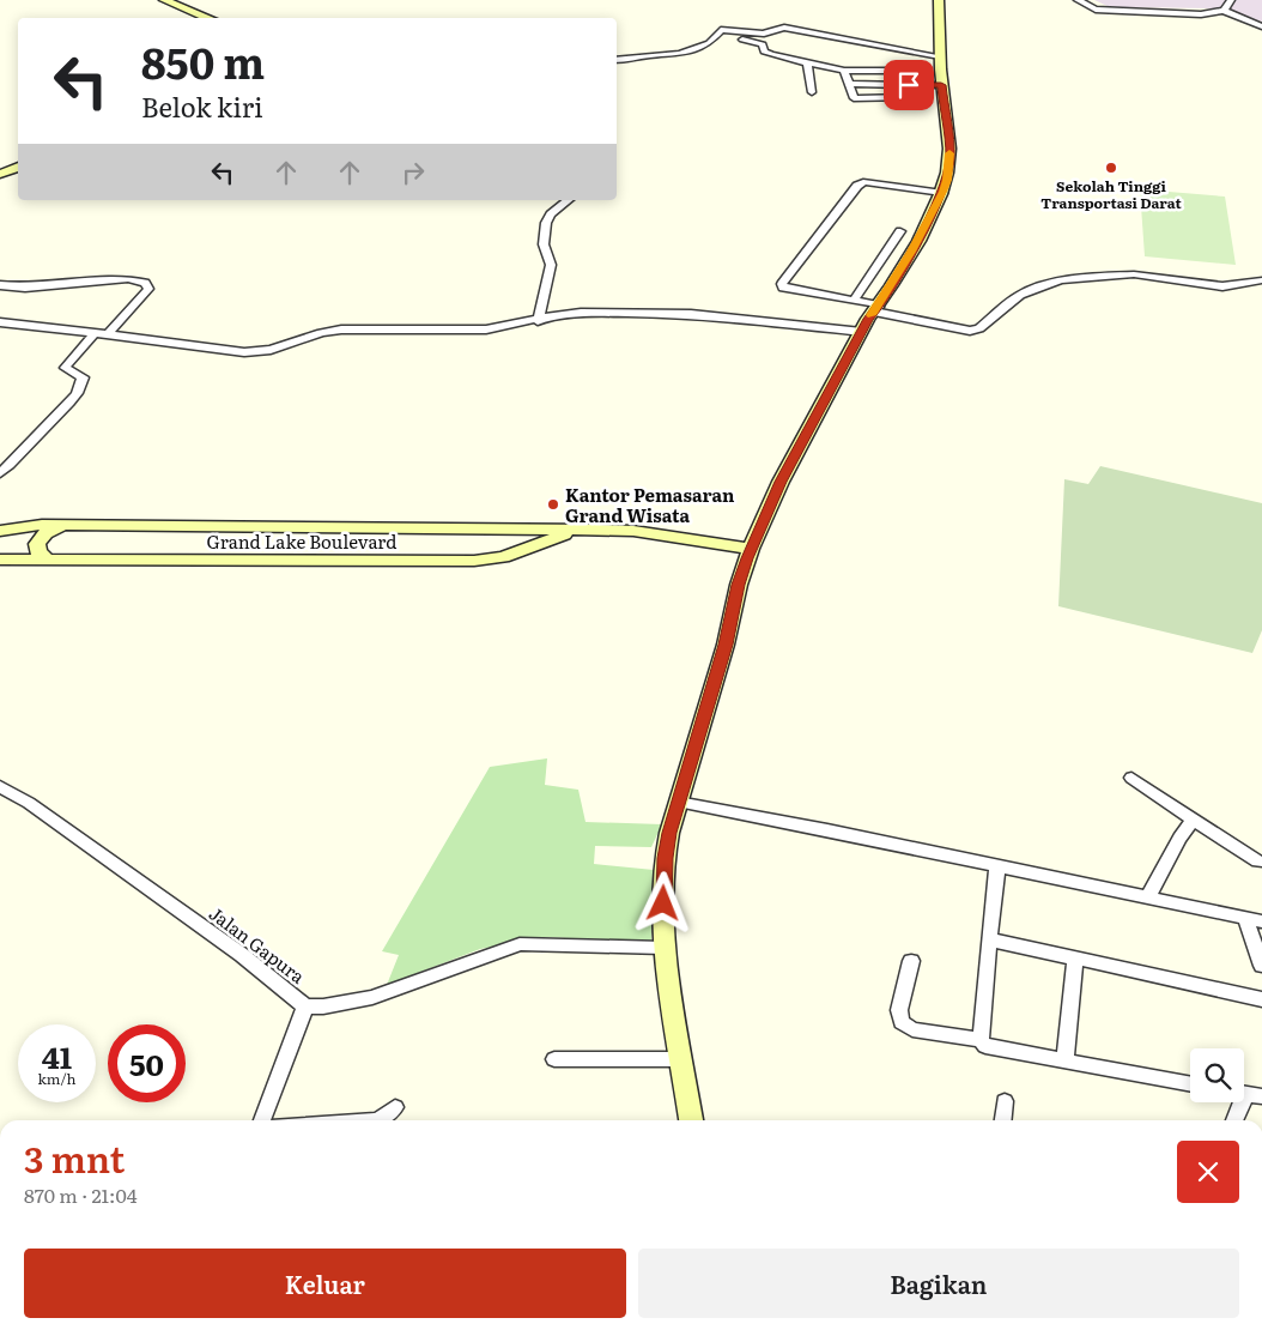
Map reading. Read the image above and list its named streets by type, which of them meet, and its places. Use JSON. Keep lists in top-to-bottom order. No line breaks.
{"streets":{"main road":["Grand Lake Boulevard"],"street":["Jalan Gapura"]},"places":["Sekolah Tinggi Transportasi Darat","Kantor Pemasaran Grand Wisata"],"page":{"turn":["850 m","Belok kiri"],"speed":"41 km/h","limit":"50","heading":["3 mnt","870 m · 21:04"],"buttons":["Keluar","Bagikan"]}}
